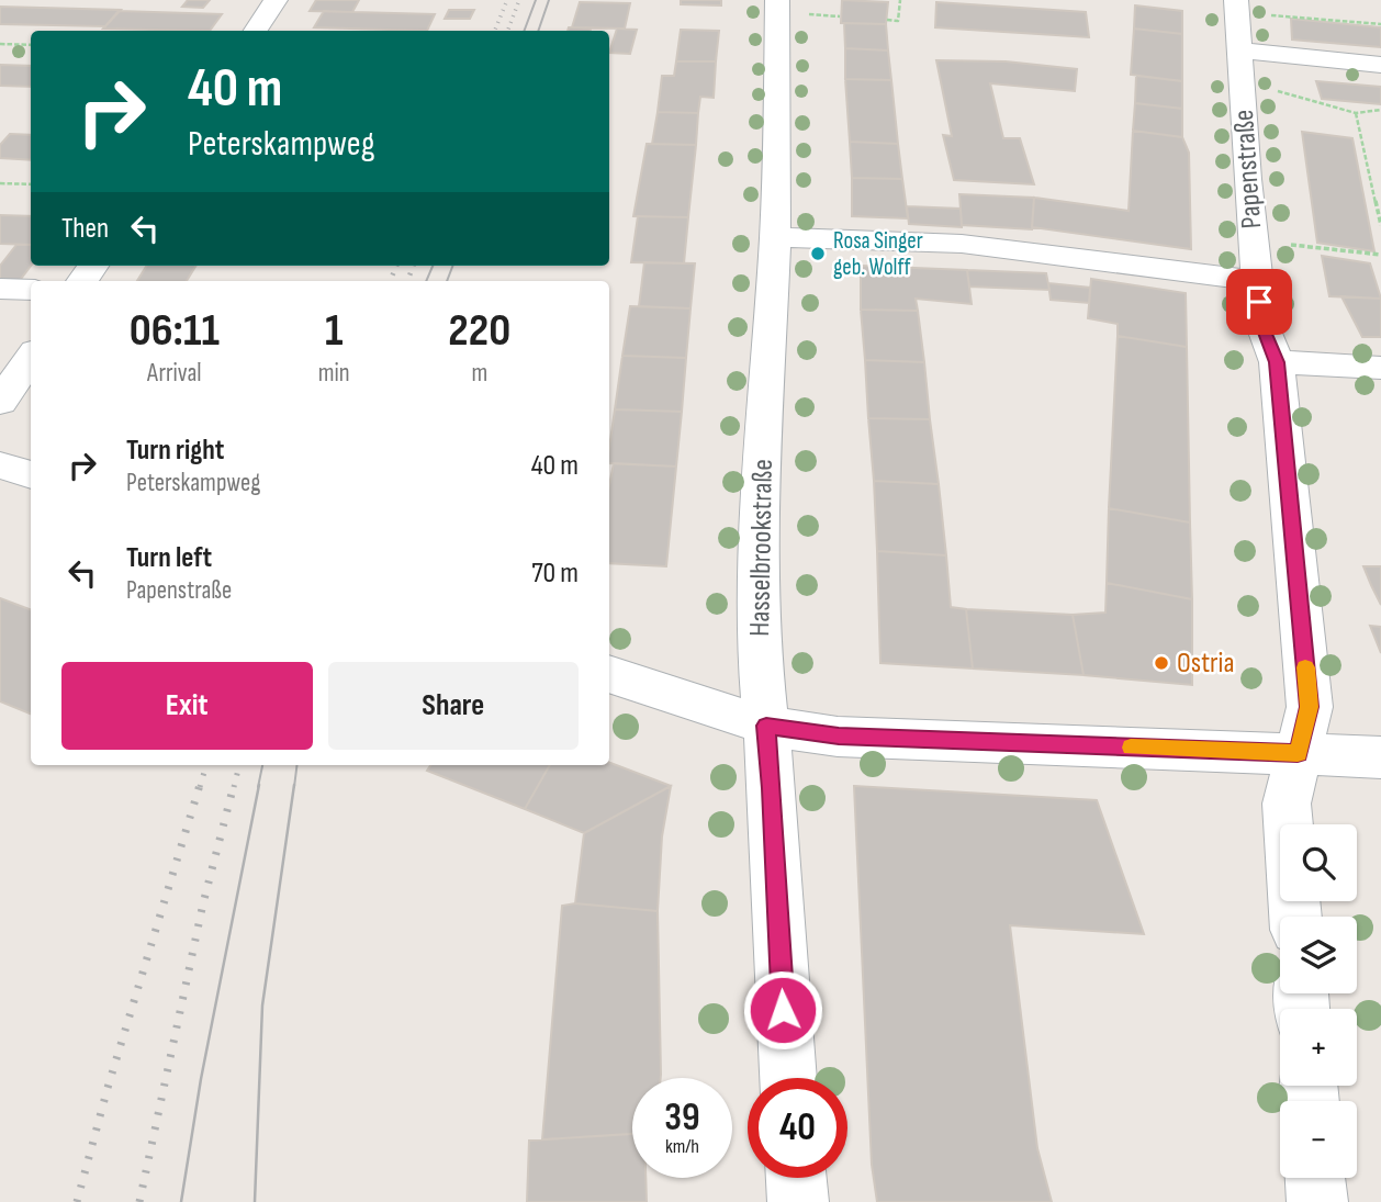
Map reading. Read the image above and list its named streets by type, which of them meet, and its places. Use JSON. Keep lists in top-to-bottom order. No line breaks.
{"streets":{"street":["Papenstraße","Hasselbrookstraße"]},"places":["Rosa Singer geb. Wolff","Ostria"],"page":{"turn":["40 m","Peterskampweg"],"then":"Then","eta":["06:11","Arrival","1","min","220","m"],"list":[{"name":"Turn right","note":"Peterskampweg","value":"40 m"},{"name":"Turn left","note":"Papenstraße","value":"70 m"}],"buttons":["Exit","Share"],"map_buttons":["+","−"],"speed":"39 km/h","limit":"40"}}
